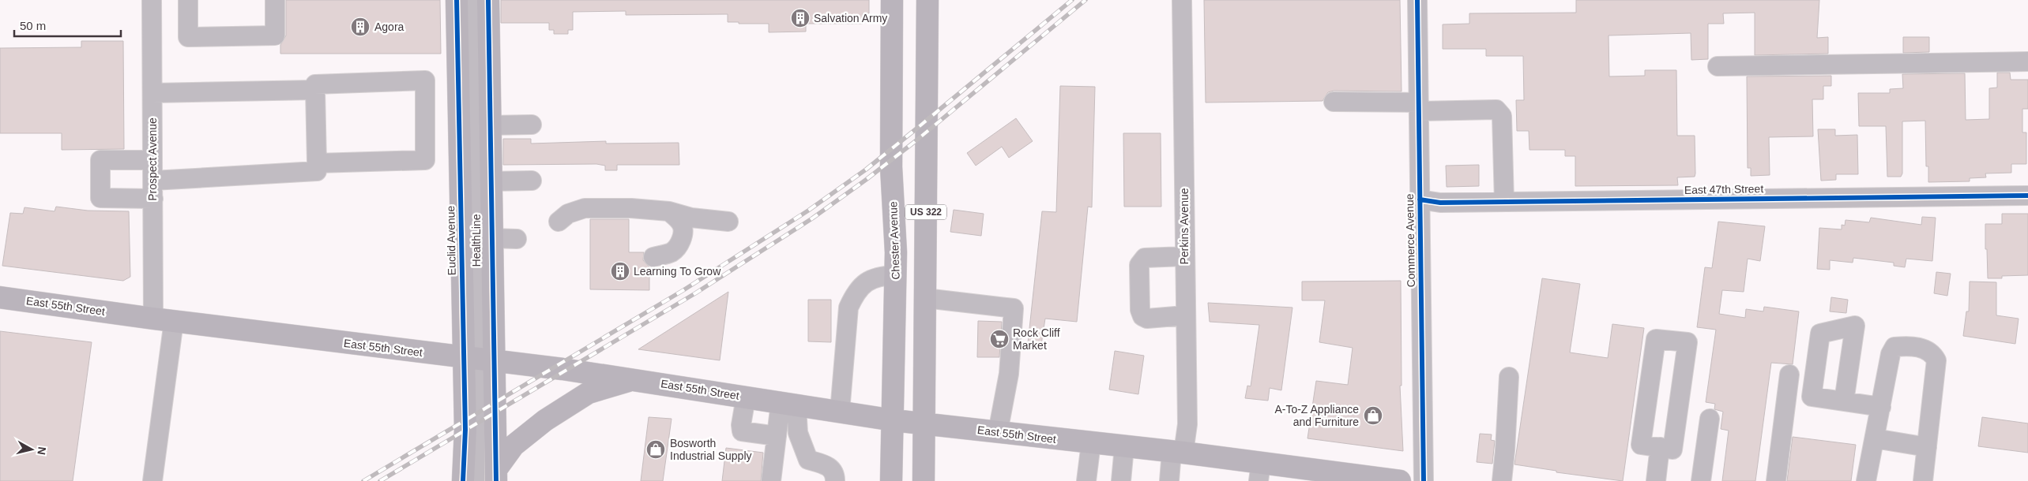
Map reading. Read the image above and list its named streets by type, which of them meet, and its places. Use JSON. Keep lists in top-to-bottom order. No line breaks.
{"streets":{"main road":["US 322","Euclid Avenue","Chester Avenue","East 55th Street"],"street":["Prospect Avenue","East 47th Street","Perkins Avenue","HealthLine","Commerce Avenue"]},"crossings":[["Prospect Avenue","East 55th Street"],["East 47th Street","Commerce Avenue"],["US 322","East 55th Street"],["Perkins Avenue","East 55th Street"],["Euclid Avenue","HealthLine"],["Euclid Avenue","East 55th Street"],["HealthLine","East 55th Street"],["Chester Avenue","East 55th Street"]],"places":{"building":["Salvation Army","Agora","Learning To Grow"],"supermarket":["Rock Cliff Market"],"shop":["A-To-Z Appliance and Furniture","Bosworth Industrial Supply"]},"scale_bar":"50 m","north":"right"}
